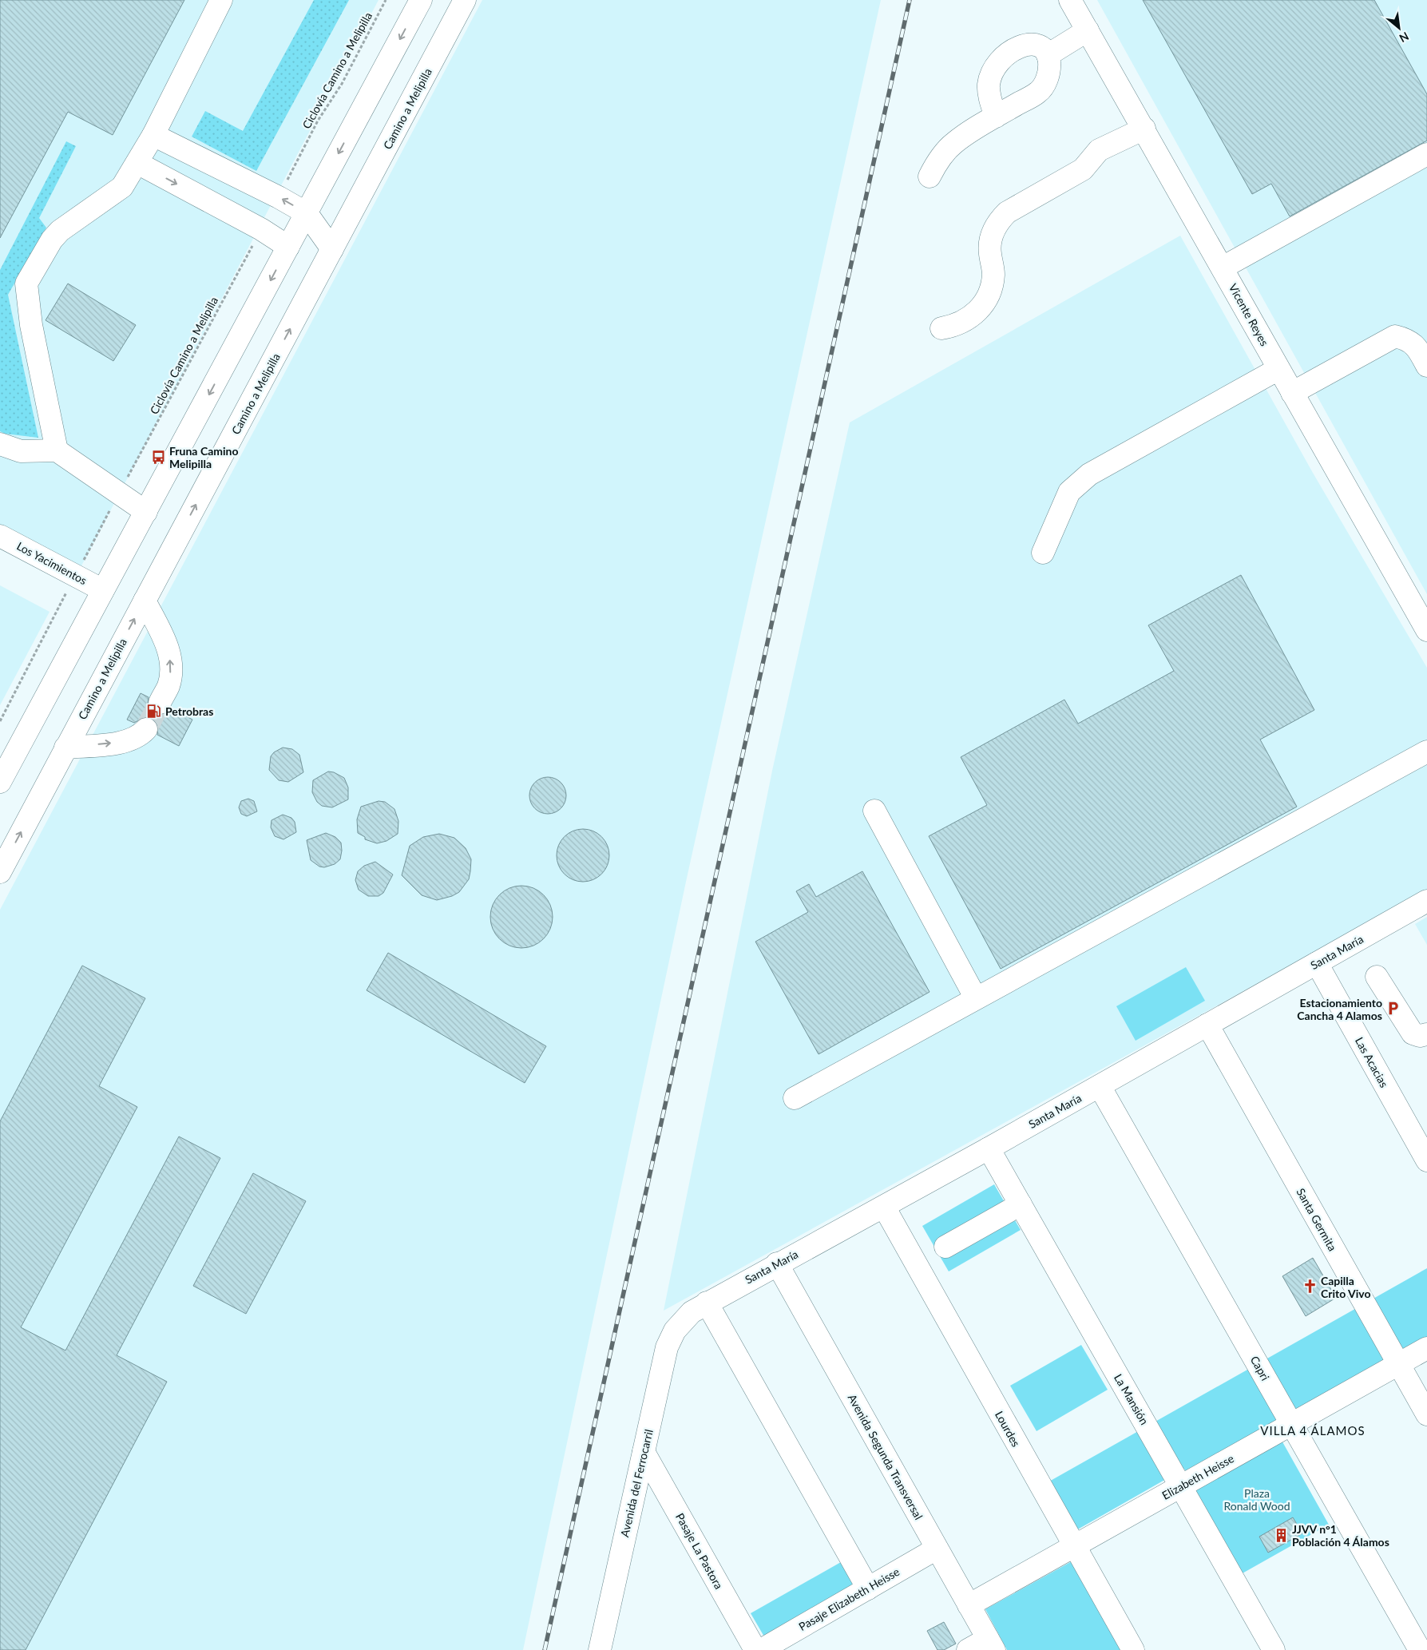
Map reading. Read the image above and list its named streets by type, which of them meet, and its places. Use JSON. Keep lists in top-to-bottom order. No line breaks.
{"streets":{"street":["Camino a Melipilla","Vicente Reyes","Los Yacimientos","Santa María","Las Acacias","Santa Germita","Capri","La Mansión","Lourdes","Avenida Segunda Transversal","Elizabeth Heisse","Avenida del Ferrocarril","Pasaje La Pastora","Pasaje Elizabeth Heisse"],"path":["Ciclovía Camino a Melipilla"]},"crossings":[["Ciclovía Camino a Melipilla","Los Yacimientos"],["Santa María","Las Acacias"],["Santa María","Santa Germita"],["Santa María","Capri"],["Santa María","La Mansión"],["Santa María","Lourdes"],["Santa María","Avenida Segunda Transversal"],["Santa María","Avenida del Ferrocarril"],["Santa Germita","Elizabeth Heisse"],["Capri","Elizabeth Heisse"],["La Mansión","Elizabeth Heisse"],["Lourdes","Elizabeth Heisse"],["Avenida Segunda Transversal","Elizabeth Heisse"],["Avenida Segunda Transversal","Pasaje Elizabeth Heisse"],["Avenida del Ferrocarril","Pasaje La Pastora"]],"districts":["VILLA 4 ÁLAMOS"],"parks":["Plaza Ronald Wood"],"places":{"bus stop":["Fruna Camino Melipilla"],"fuel station":["Petrobras"],"parking":["Estacionamiento Cancha 4 Alamos"],"church":["Capilla Crito Vivo"],"building":["JJVV n°1 Población 4 Álamos"]},"north":"bottom right"}
